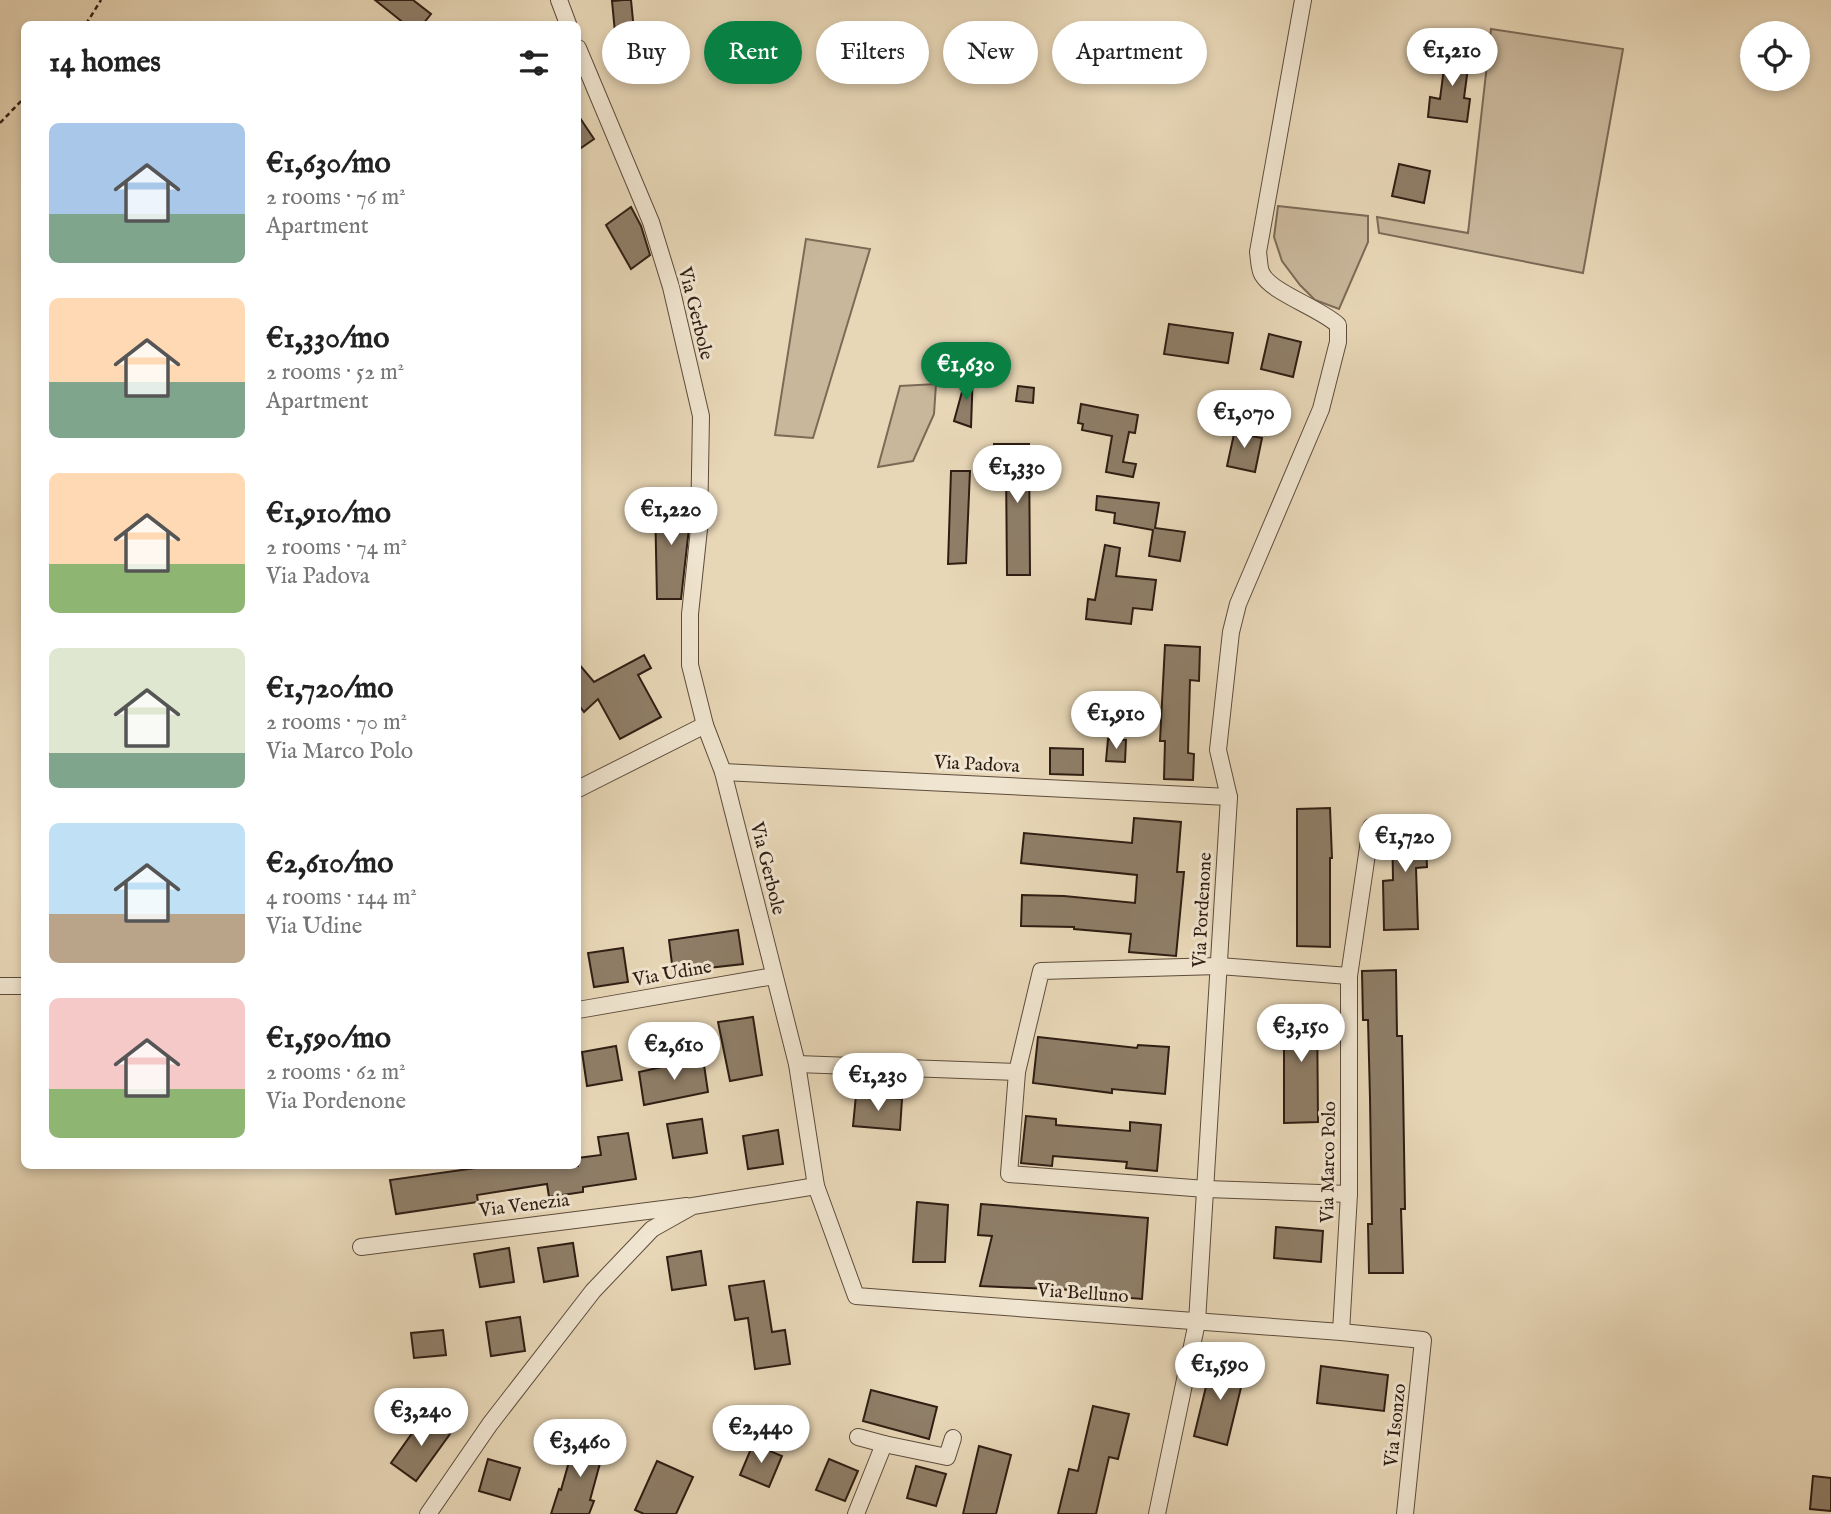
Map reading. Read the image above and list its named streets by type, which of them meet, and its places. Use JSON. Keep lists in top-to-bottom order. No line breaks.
{"streets":{"street":["Via Gerbole","Via Padova","Via Pordenone","Via Udine","Via Marco Polo","Via Venezia","Via Belluno","Via Isonzo"]},"crossings":[["Via Gerbole","Via Padova"],["Via Gerbole","Via Udine"],["Via Gerbole","Via Belluno"],["Via Padova","Via Pordenone"],["Via Pordenone","Via Belluno"],["Via Marco Polo","Via Belluno"],["Via Belluno","Via Isonzo"]],"page":{"chip":["Buy","Rent","Filters","New","Apartment"],"heading":"14 homes","price":["€1,210","€1,630","€1,070","€1,330","€1,220","€1,910","€1,720","€3,150","€2,610","€1,230","€1,590","€3,240","€2,440","€3,460"],"list":[{"name":"€1,630/mo","note":"2 rooms · 76 m² · Apartment"},{"name":"€1,330/mo","note":"2 rooms · 52 m² · Apartment"},{"name":"€1,910/mo","note":"2 rooms · 74 m² · Via Padova"},{"name":"€1,720/mo","note":"2 rooms · 70 m² · Via Marco Polo"},{"name":"€2,610/mo","note":"4 rooms · 144 m² · Via Udine"},{"name":"€1,590/mo","note":"2 rooms · 62 m² · Via Pordenone"}]}}
